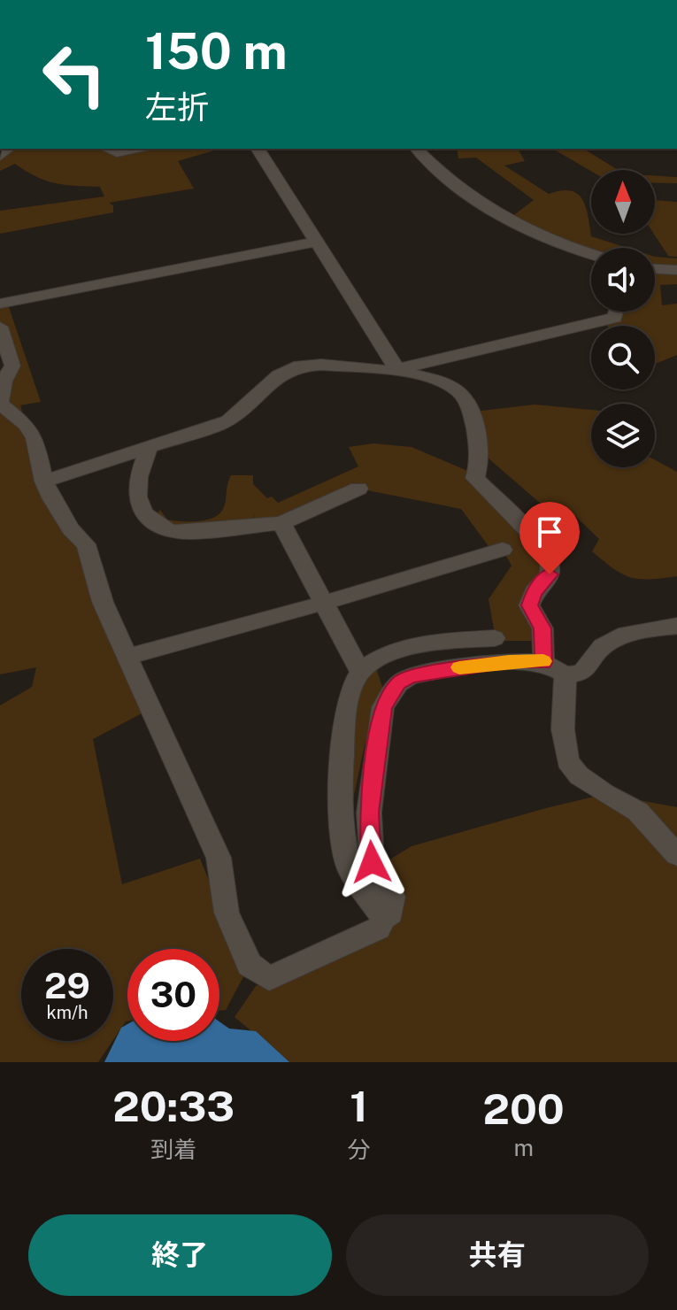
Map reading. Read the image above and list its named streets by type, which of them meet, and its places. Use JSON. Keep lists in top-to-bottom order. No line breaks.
{"north":"top","page":{"turn":["150 m","左折"],"speed":"29 km/h","limit":"30","eta":["20:33","到着","1","分","200","m"],"buttons":["終了","共有"]}}
